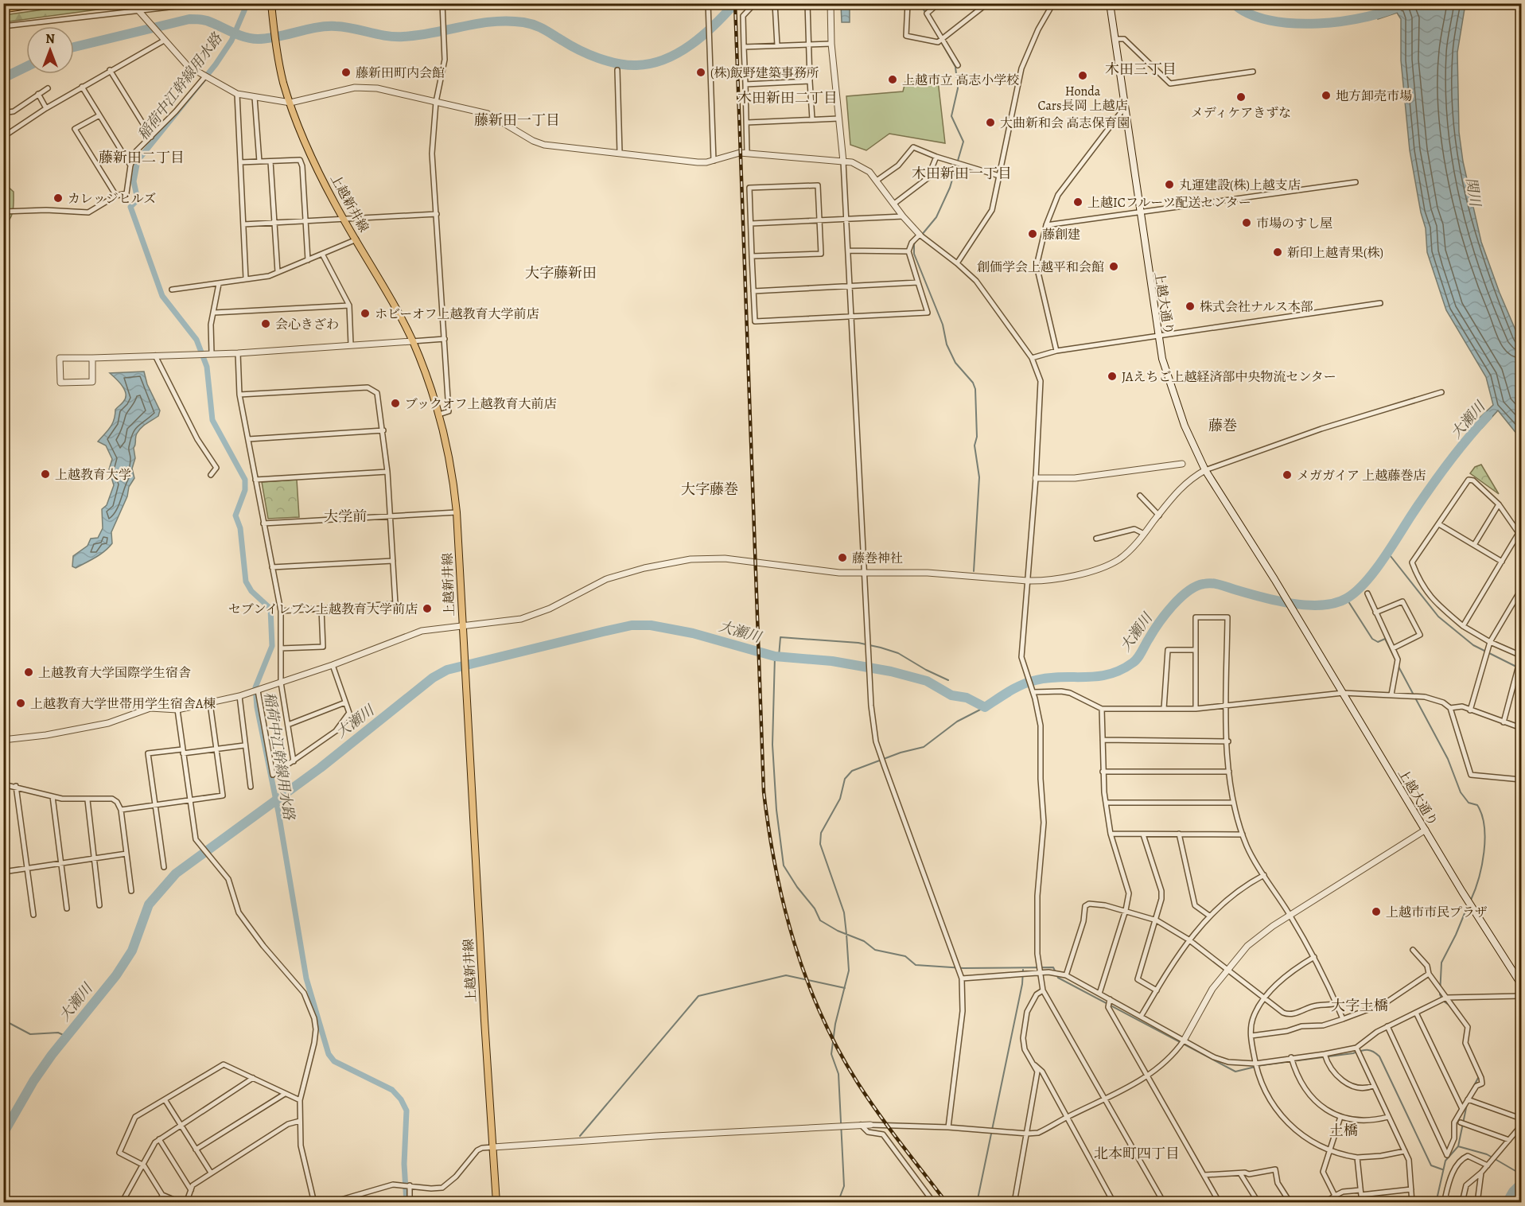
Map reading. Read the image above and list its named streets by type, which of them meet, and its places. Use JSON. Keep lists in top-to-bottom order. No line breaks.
{"streets":{"main road":["上越新井線","上越大通り"]},"districts":["木田三丁目","木田新田二丁目","藤新田一丁目","藤新田二丁目","木田新田一丁目","大字藤新田","藤巻","大字藤巻","大学前","大字土橋","土橋","北本町四丁目"],"water":["稲荷中江幹線用水路","関川","大瀬川"],"places":["藤新田町内会館","(株)飯野建築事務所","Honda Cars長岡 上越店","上越市立 高志小学校","地方卸売市場","メディケアきずな","大曲新和会 高志保育園","丸運建設(株)上越支店","カレッジヒルズ","上越ICフルーツ配送センター","市場のすし屋","藤創建","新印上越青果(株)","創価学会上越平和会館","株式会社ナルス本部","ホビーオフ上越教育大学前店","会心きざわ","JAえちご上越経済部中央物流センター","ブックオフ上越教育大前店","上越教育大学","メガガイア 上越藤巻店","藤巻神社","セブンイレブン上越教育大学前店","上越教育大学国際学生宿舎","上越教育大学世帯用学生宿舎A棟","上越市市民プラザ"],"north":"top"}
